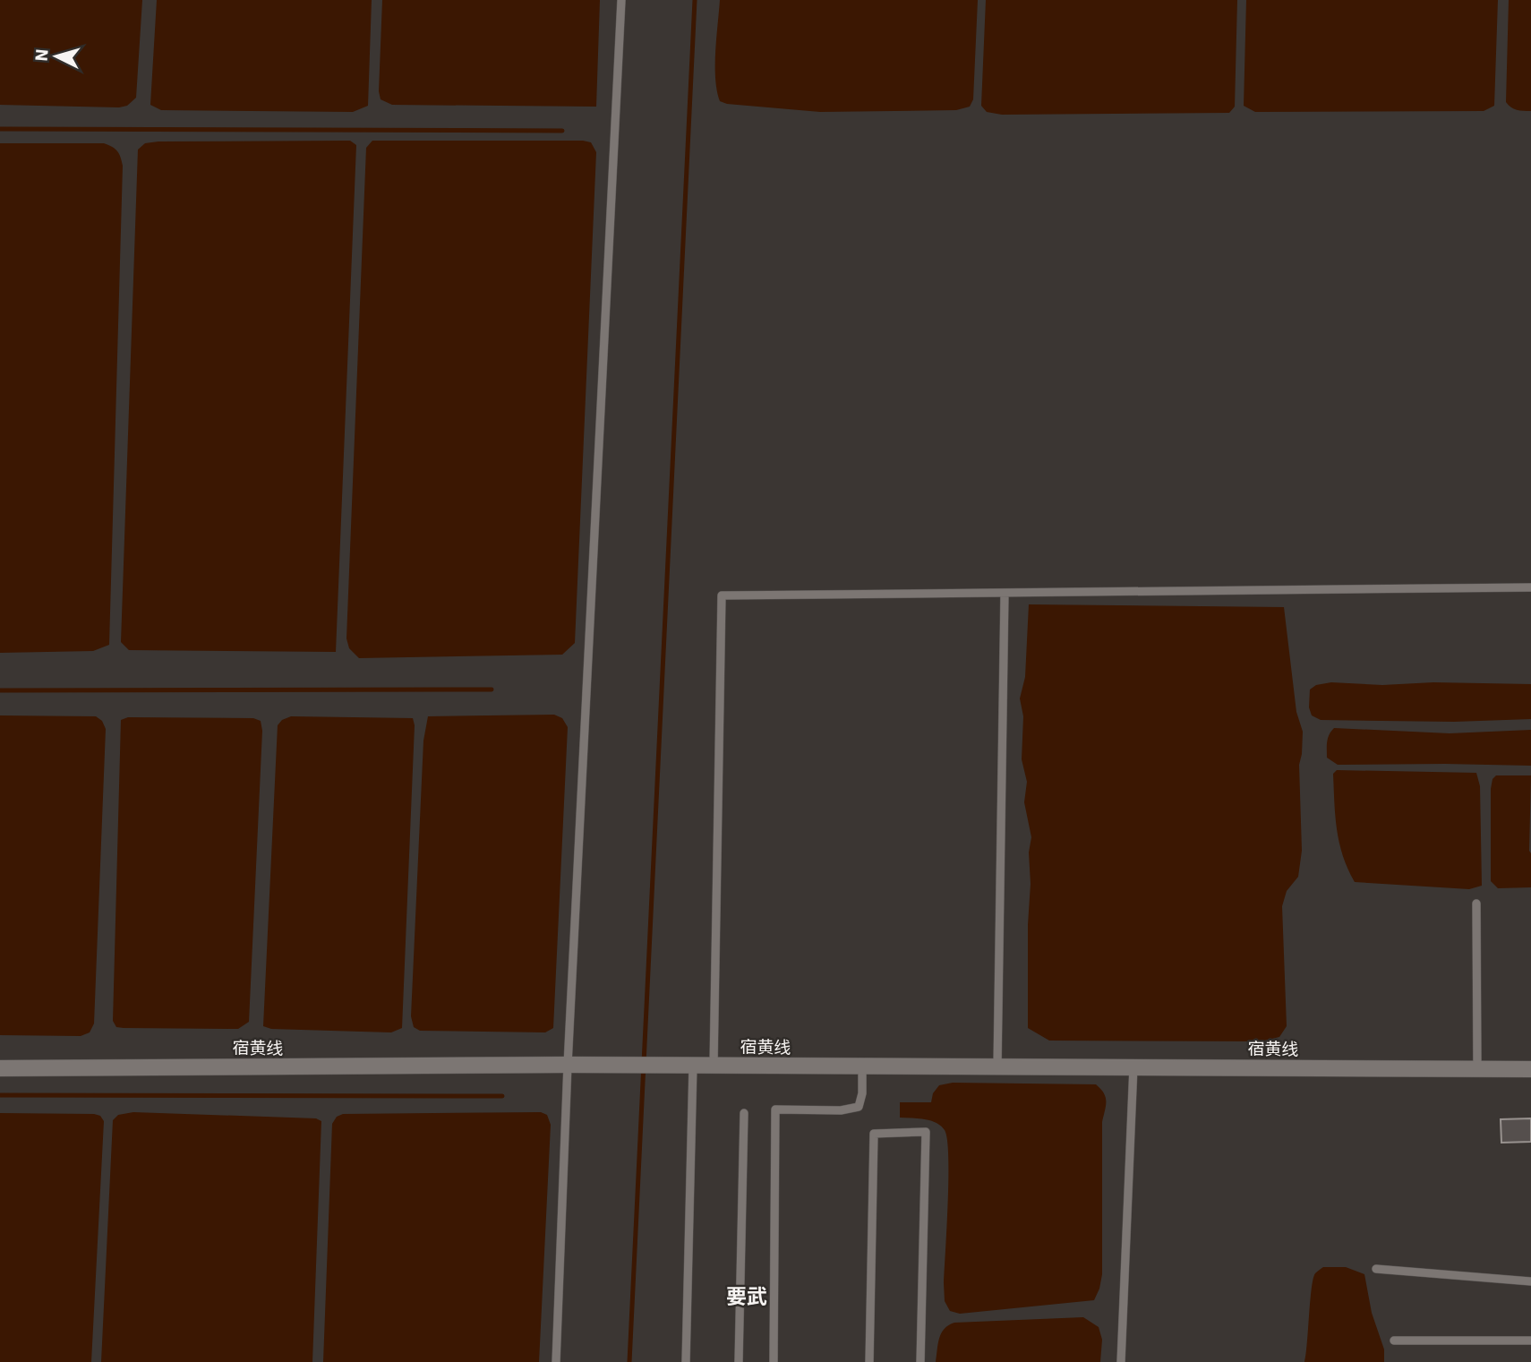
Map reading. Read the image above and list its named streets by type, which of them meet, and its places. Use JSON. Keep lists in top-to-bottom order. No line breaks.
{"streets":{"main road":["宿黄线"]},"districts":["要武"],"north":"left"}
